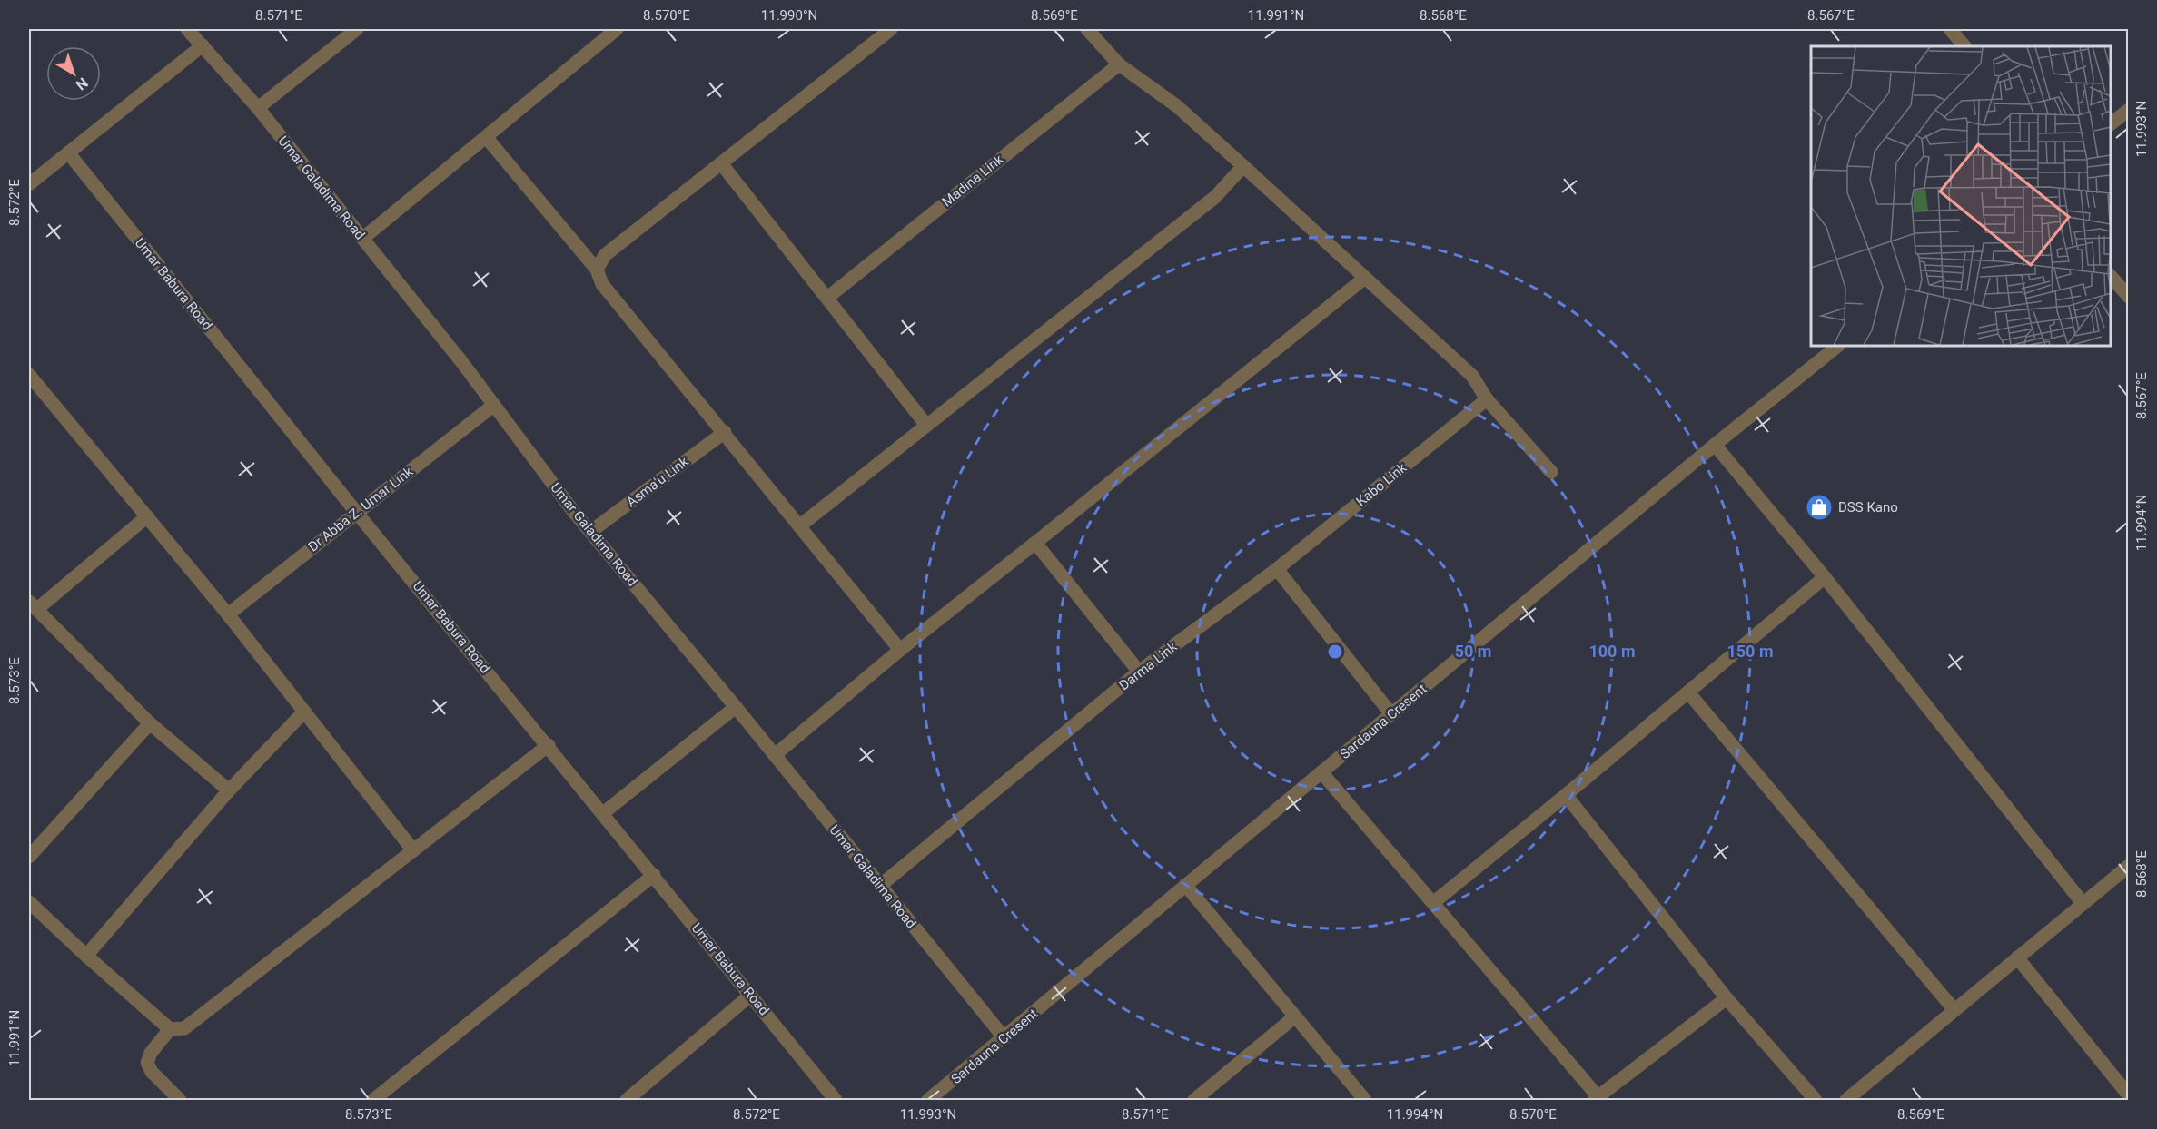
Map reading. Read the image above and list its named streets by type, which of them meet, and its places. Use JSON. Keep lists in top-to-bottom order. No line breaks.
{"streets":{"street":["Madina Link","Umar Galadima Road","Umar Babura Road","Asma'u Link","Kabo Link","Dr Abba Z. Umar Link","Darma Link","Sardauna Cresent"]},"crossings":[["Umar Galadima Road","Asma'u Link"],["Umar Galadima Road","Dr Abba Z. Umar Link"],["Umar Galadima Road","Darma Link"],["Umar Galadima Road","Sardauna Cresent"],["Umar Babura Road","Dr Abba Z. Umar Link"],["Kabo Link","Darma Link"]],"places":{"shop":["DSS Kano"]},"north":"bottom right","coordinates":["8.571°E","8.570°E","11.990°N","8.569°E","11.991°N","8.568°E","8.567°E","11.993°N","8.572°E","11.994°N","8.573°E"],"rings":["50 m","100 m","150 m"]}
